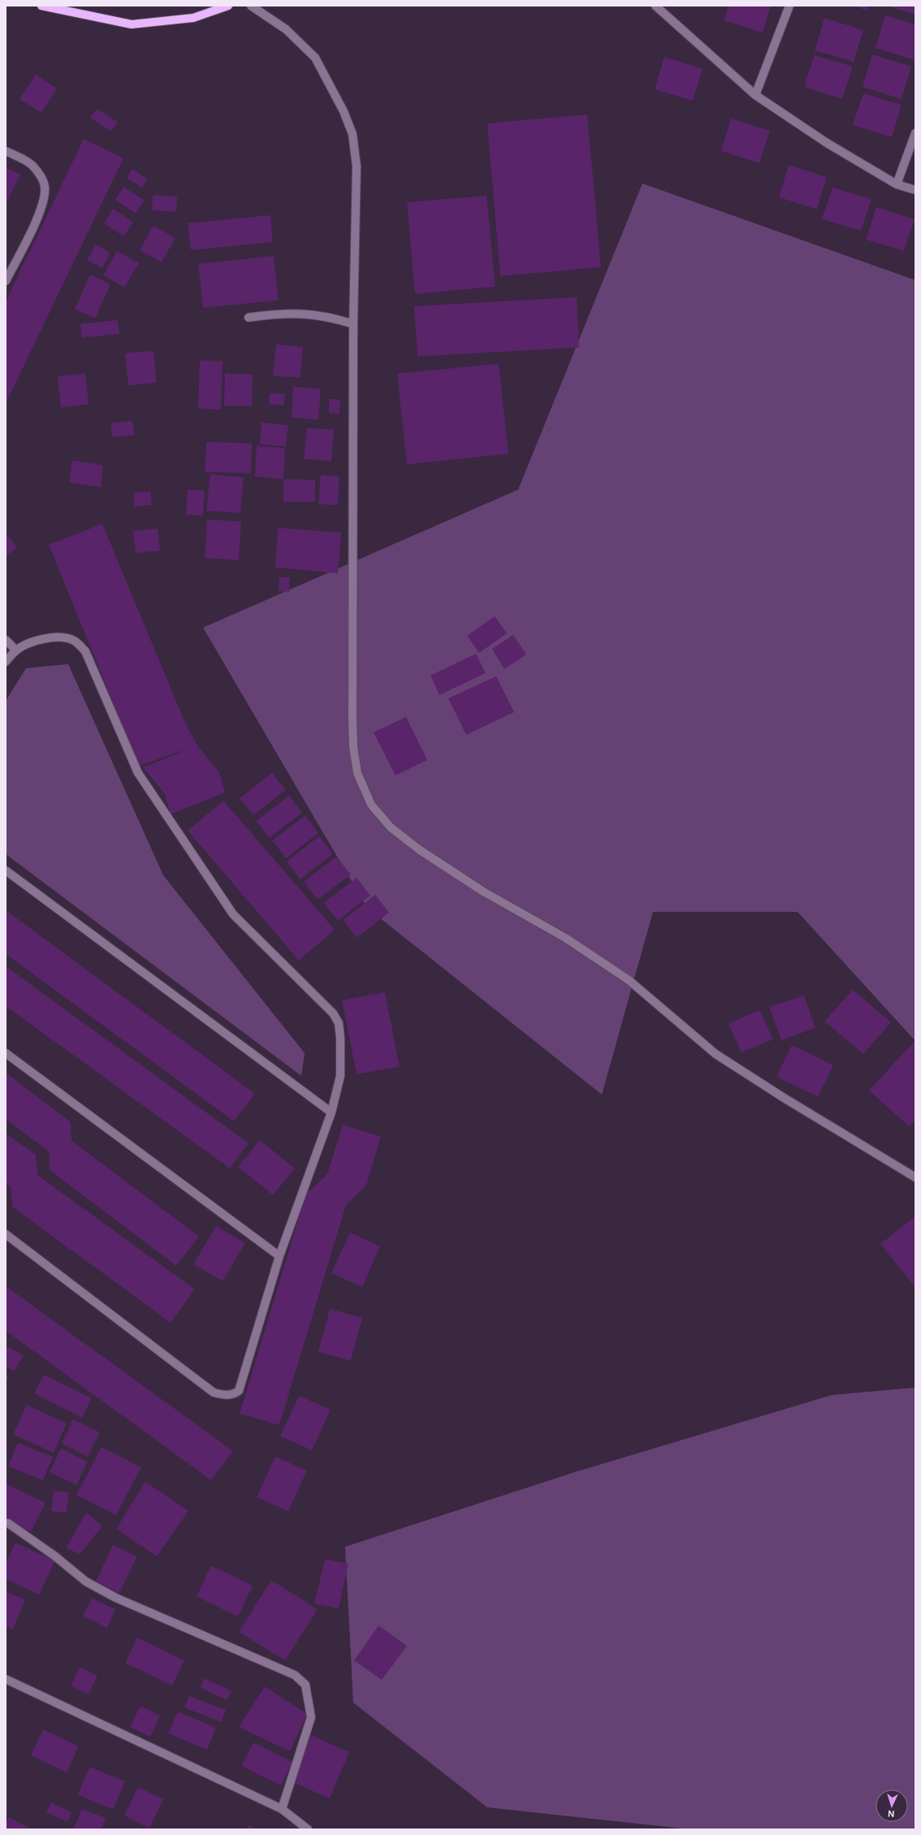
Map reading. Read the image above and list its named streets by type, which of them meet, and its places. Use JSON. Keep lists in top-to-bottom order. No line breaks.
{"north":"bottom"}
